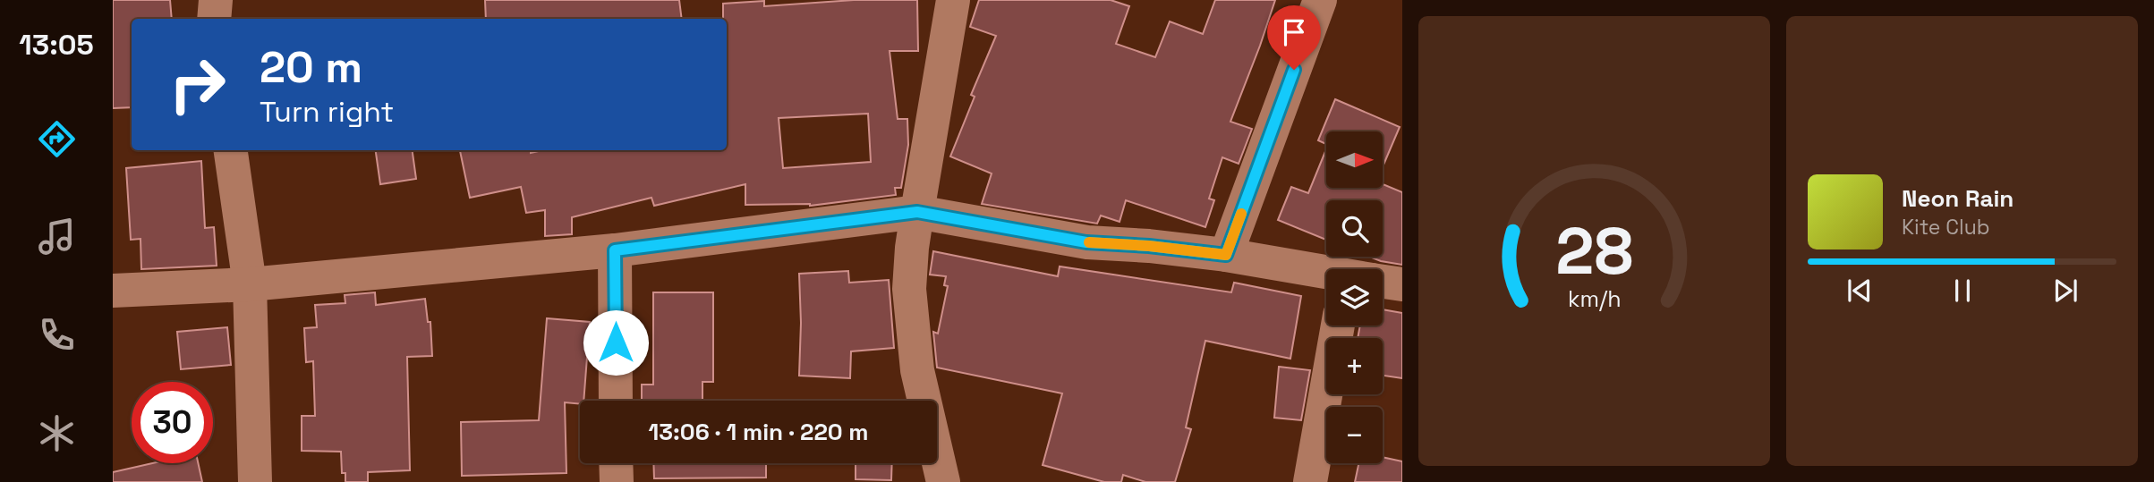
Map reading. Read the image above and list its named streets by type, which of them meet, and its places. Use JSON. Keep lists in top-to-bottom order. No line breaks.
{"north":"right","page":{"tabs":"13:05","turn":["20 m","Turn right"],"map_buttons":["+","−"],"song":["Neon Rain","Kite Club"],"limit":"30","trip":"13:06 · 1 min · 220 m","gauge":["28","km/h"]}}
